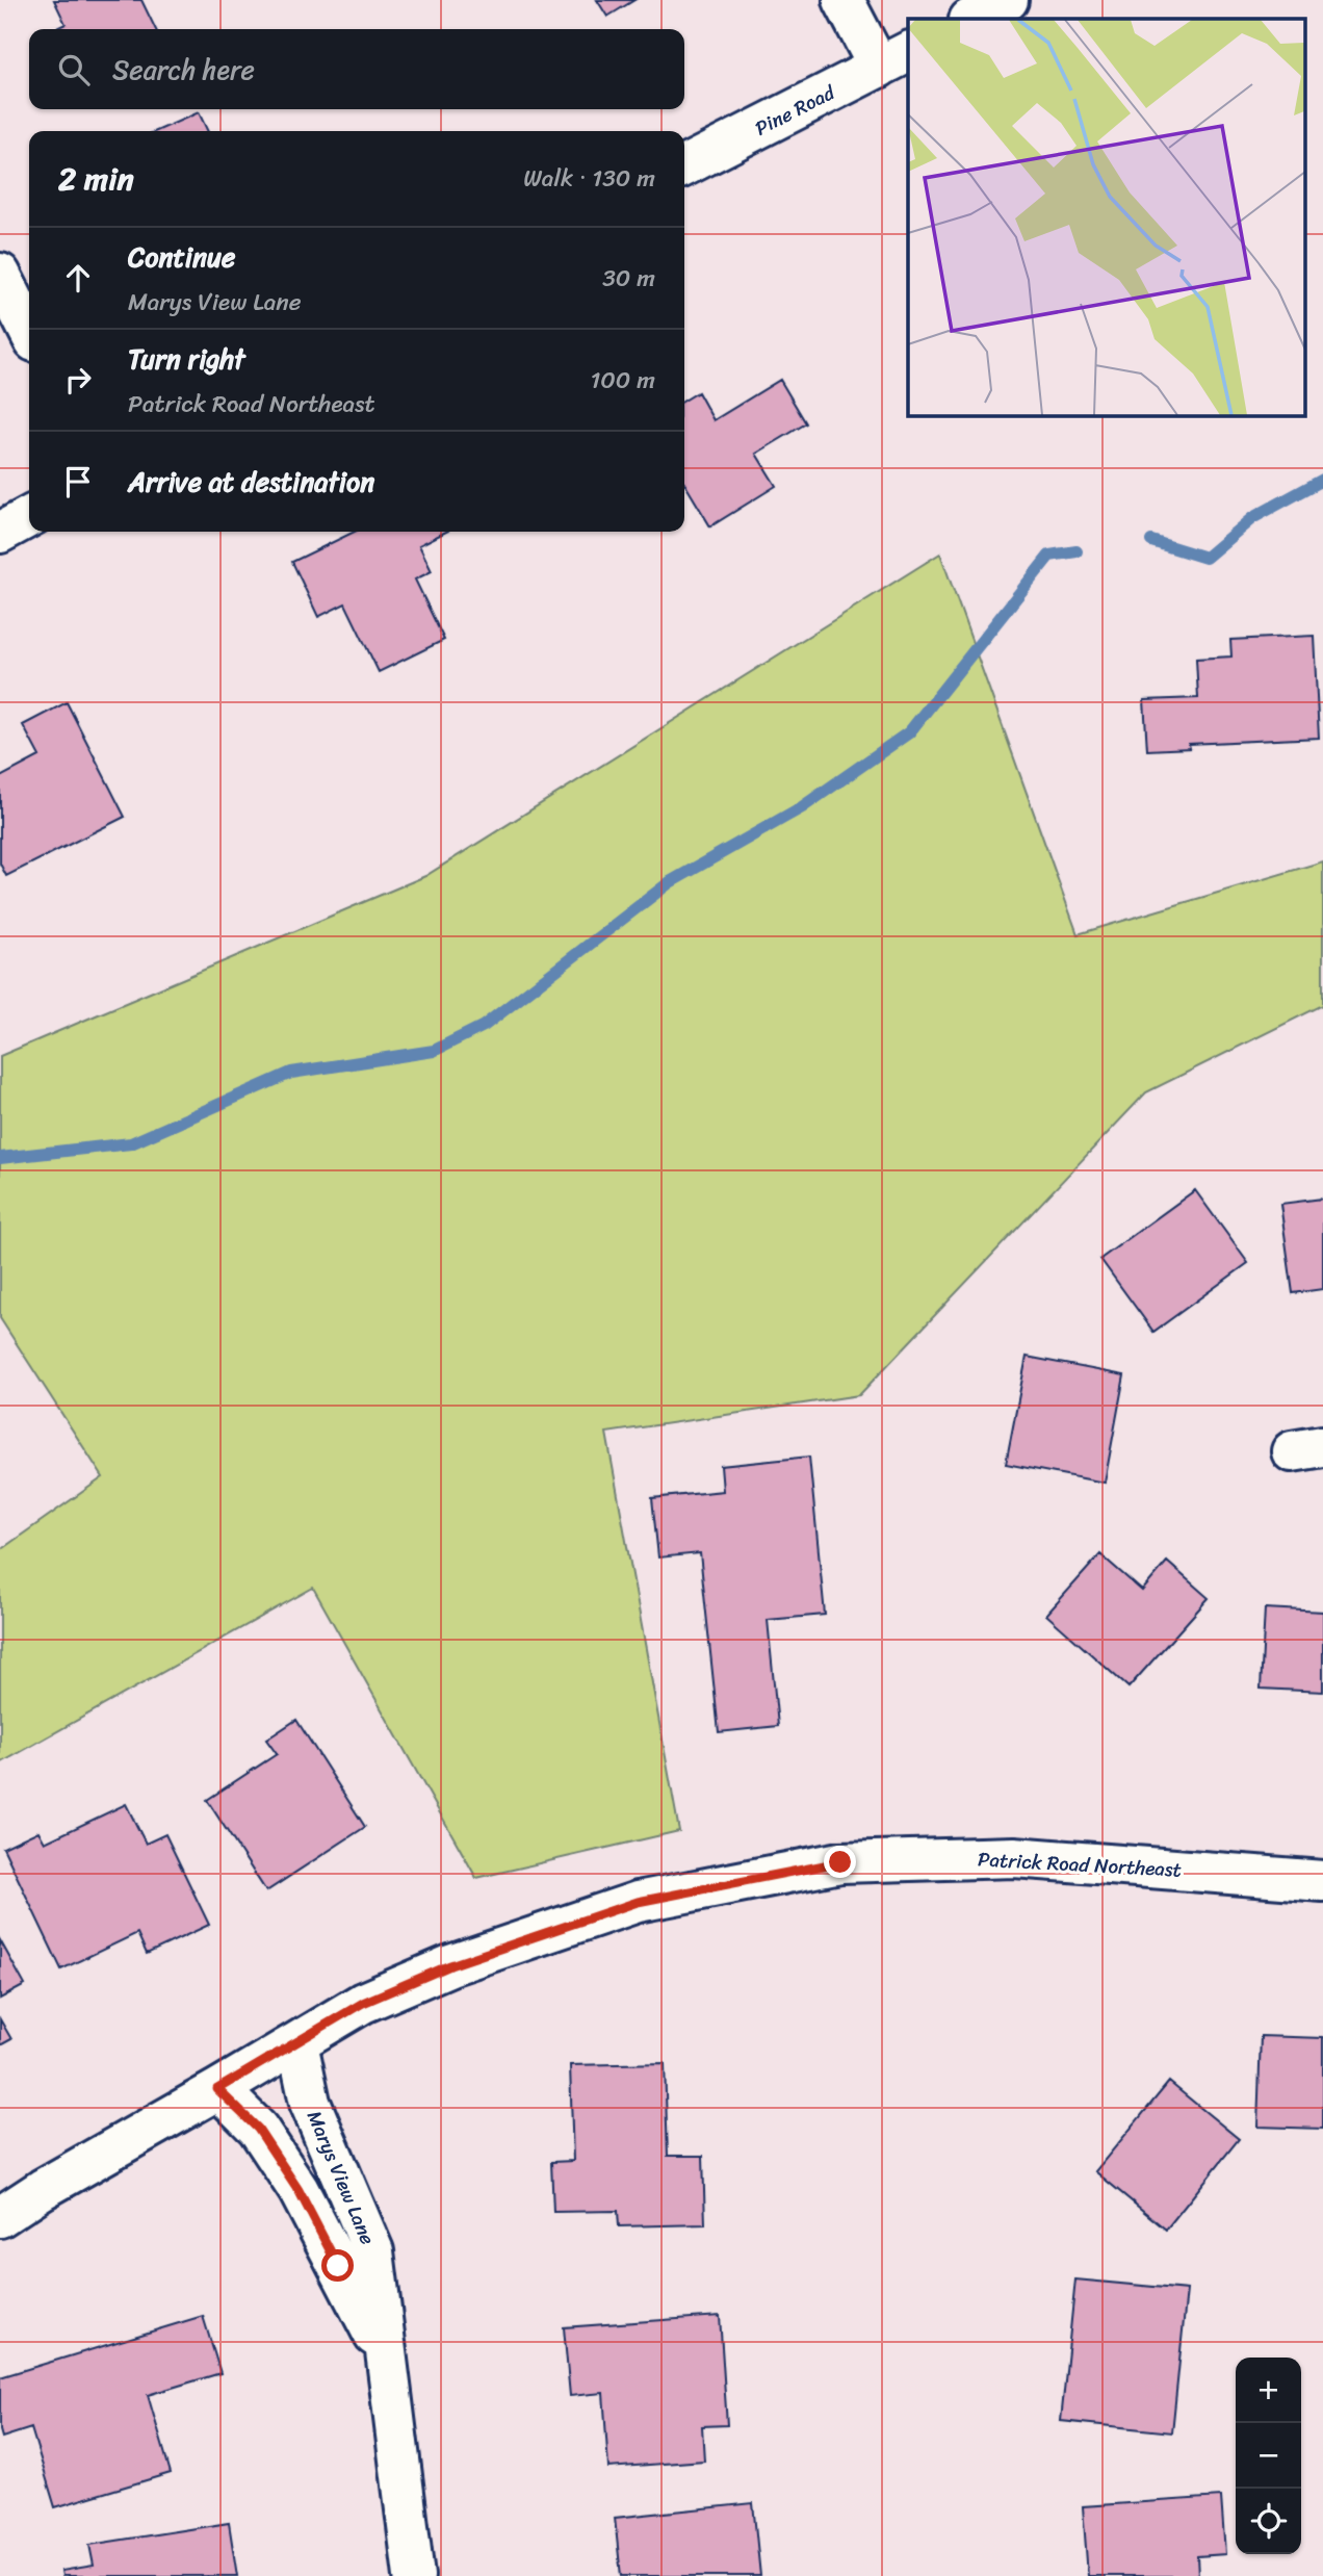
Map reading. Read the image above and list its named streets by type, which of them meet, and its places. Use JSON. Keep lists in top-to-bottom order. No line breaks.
{"streets":{"street":["Pine Road","Patrick Road Northeast","Marys View Lane"]},"crossings":[["Patrick Road Northeast","Marys View Lane"]],"page":{"search":"Search here","heading":["2 min","Walk · 130 m"],"list":[["Continue","Marys View Lane","30 m"],["Turn right","Patrick Road Northeast","100 m"],"Arrive at destination"],"map_buttons":["+","−"]}}
